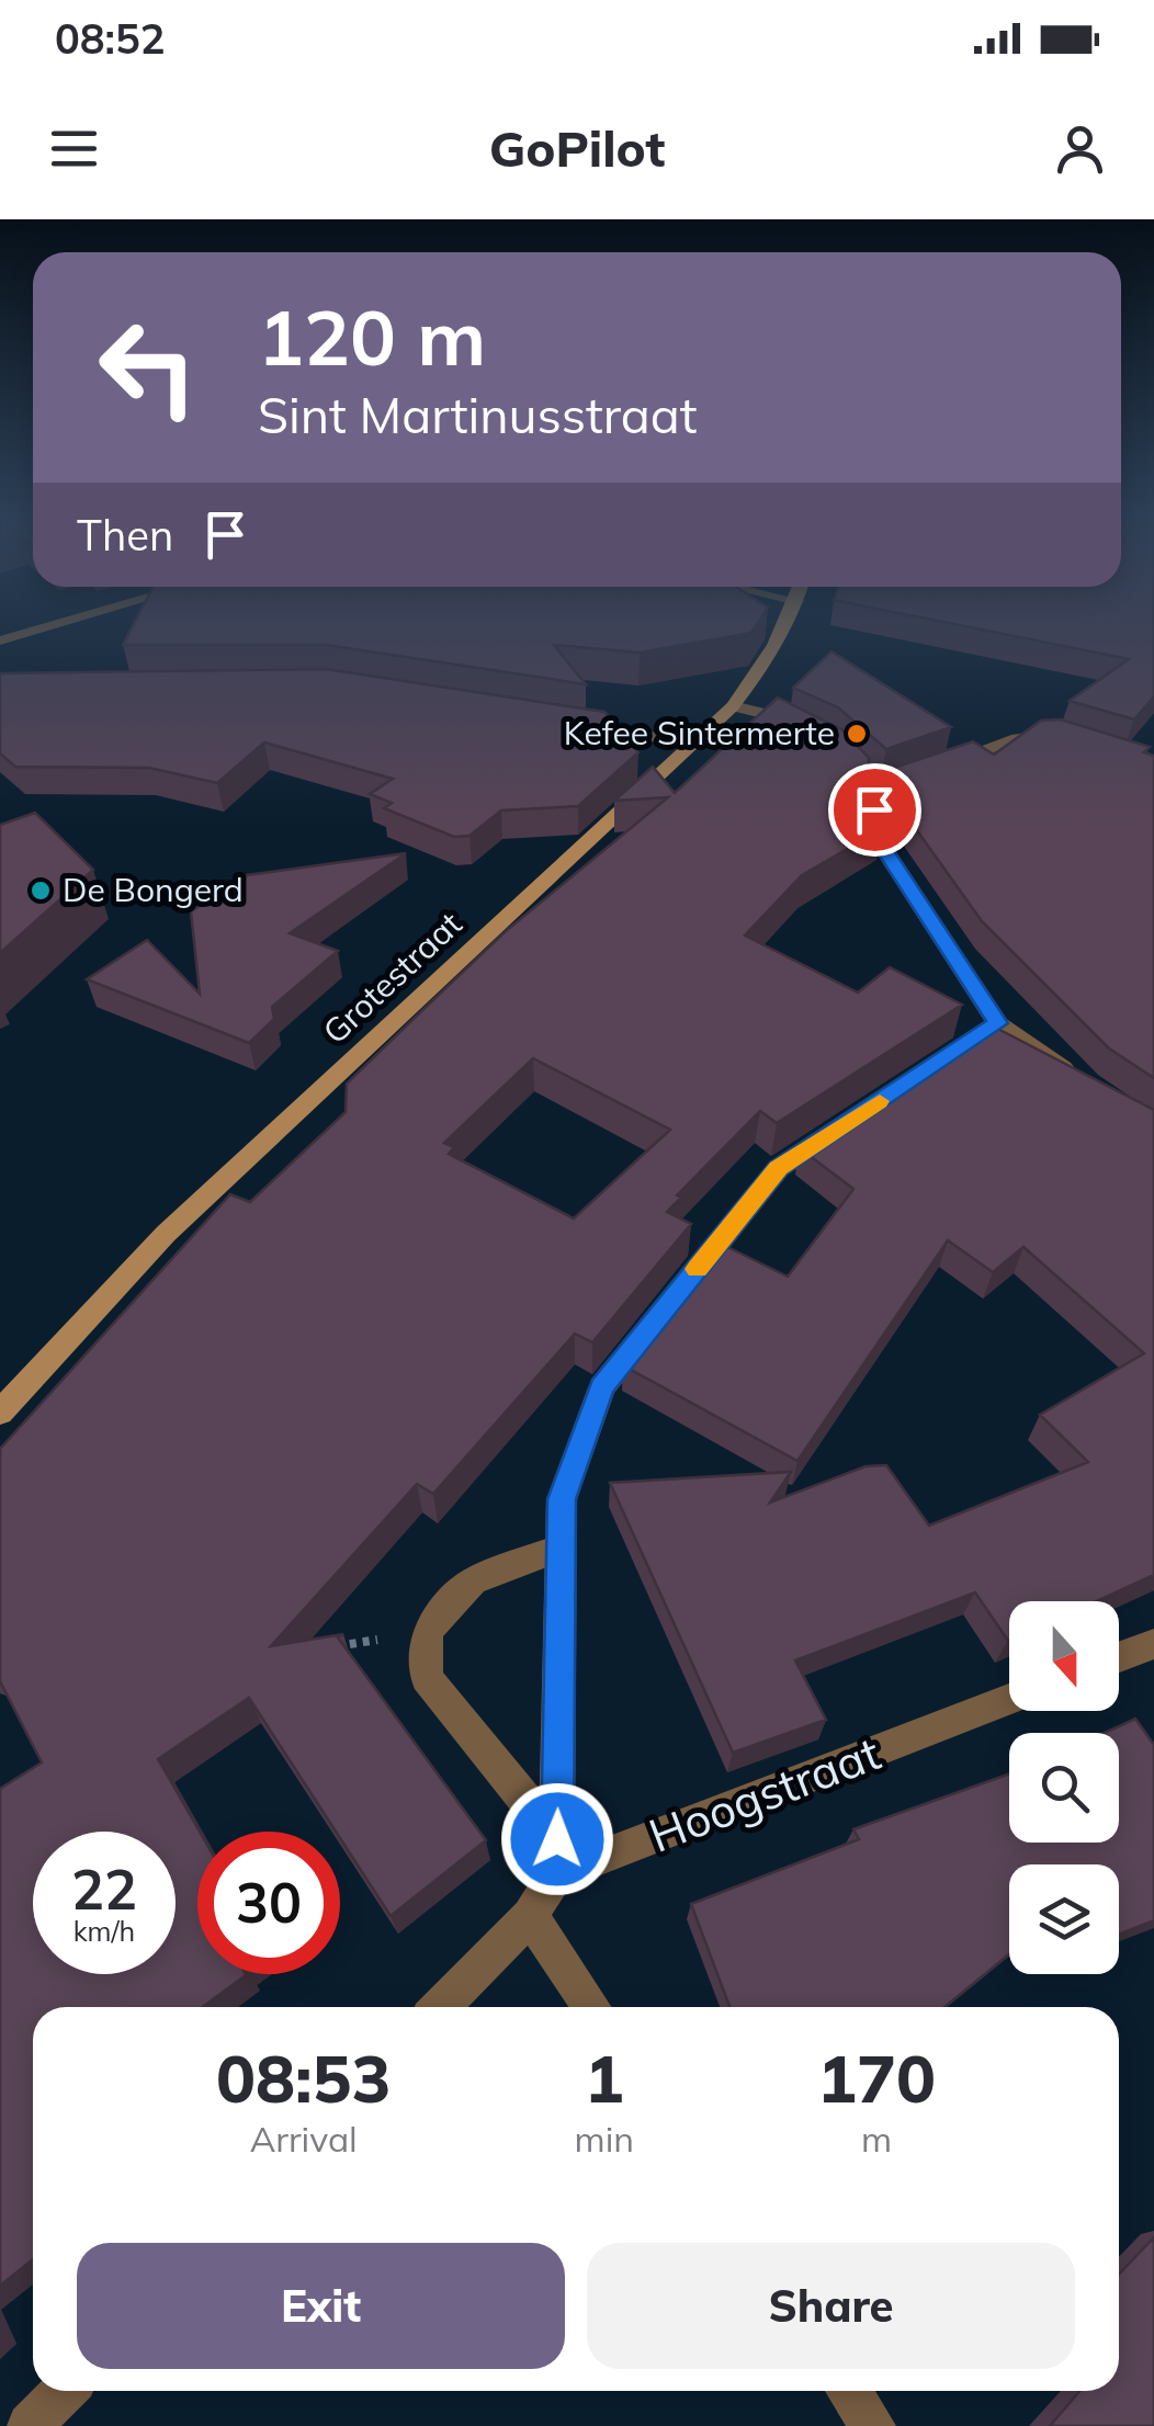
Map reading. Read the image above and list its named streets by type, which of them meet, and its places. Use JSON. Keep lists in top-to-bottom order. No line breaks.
{"streets":{"main road":["Grotestraat"],"street":["Hoogstraat"]},"places":["Kefee Sintermerte","De Bongerd"],"north":"bottom","page":{"status":"08:52","header":"GoPilot","turn":["120 m","Sint Martinusstraat"],"then":"Then","speed":"22 km/h","limit":"30","eta":["08:53","Arrival","1","min","170","m"],"buttons":["Exit","Share"]}}
